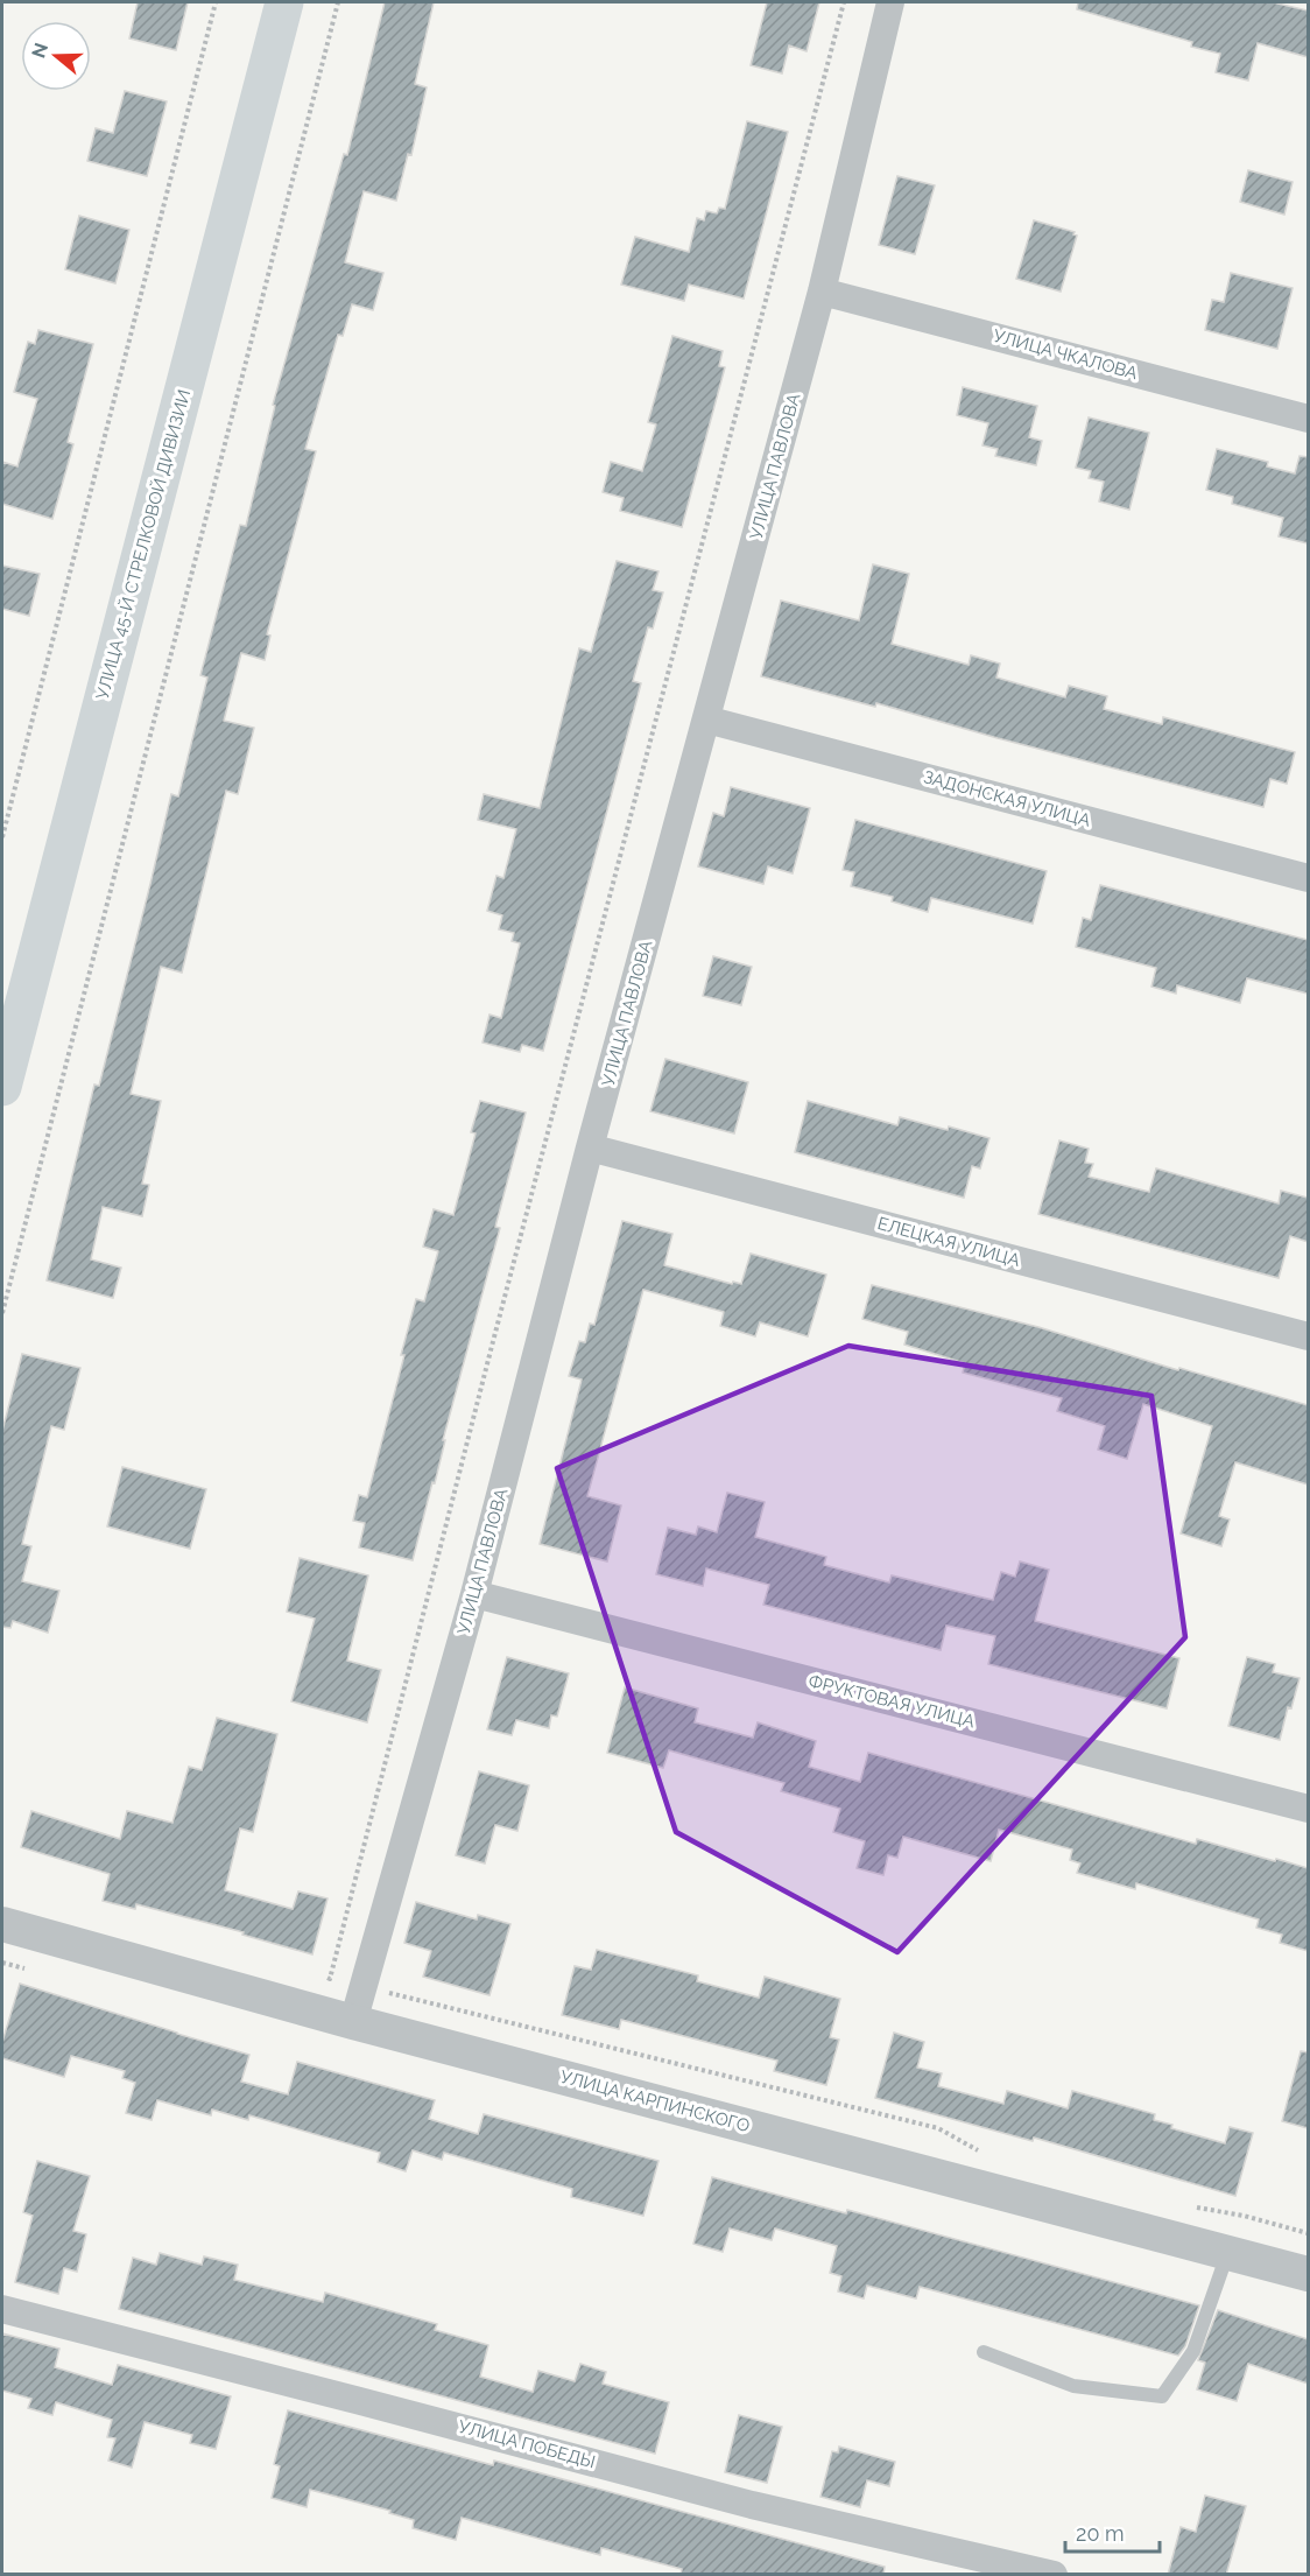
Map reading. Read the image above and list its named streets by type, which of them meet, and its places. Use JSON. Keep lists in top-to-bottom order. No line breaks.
{"streets":{"main road":["УЛИЦА 45-Й СТРЕЛКОВОЙ ДИВИЗИИ"],"street":["УЛИЦА ЧКАЛОВА","УЛИЦА ПАВЛОВА","ЗАДОНСКАЯ УЛИЦА","ЕЛЕЦКАЯ УЛИЦА","ФРУКТОВАЯ УЛИЦА","УЛИЦА КАРПИНСКОГО","УЛИЦА ПОБЕДЫ"]},"crossings":[["УЛИЦА ЧКАЛОВА","УЛИЦА ПАВЛОВА"],["УЛИЦА ПАВЛОВА","ЗАДОНСКАЯ УЛИЦА"],["УЛИЦА ПАВЛОВА","ЕЛЕЦКАЯ УЛИЦА"],["УЛИЦА ПАВЛОВА","ФРУКТОВАЯ УЛИЦА"],["УЛИЦА ПАВЛОВА","УЛИЦА КАРПИНСКОГО"]],"scale_bar":"20 m","north":"left"}
